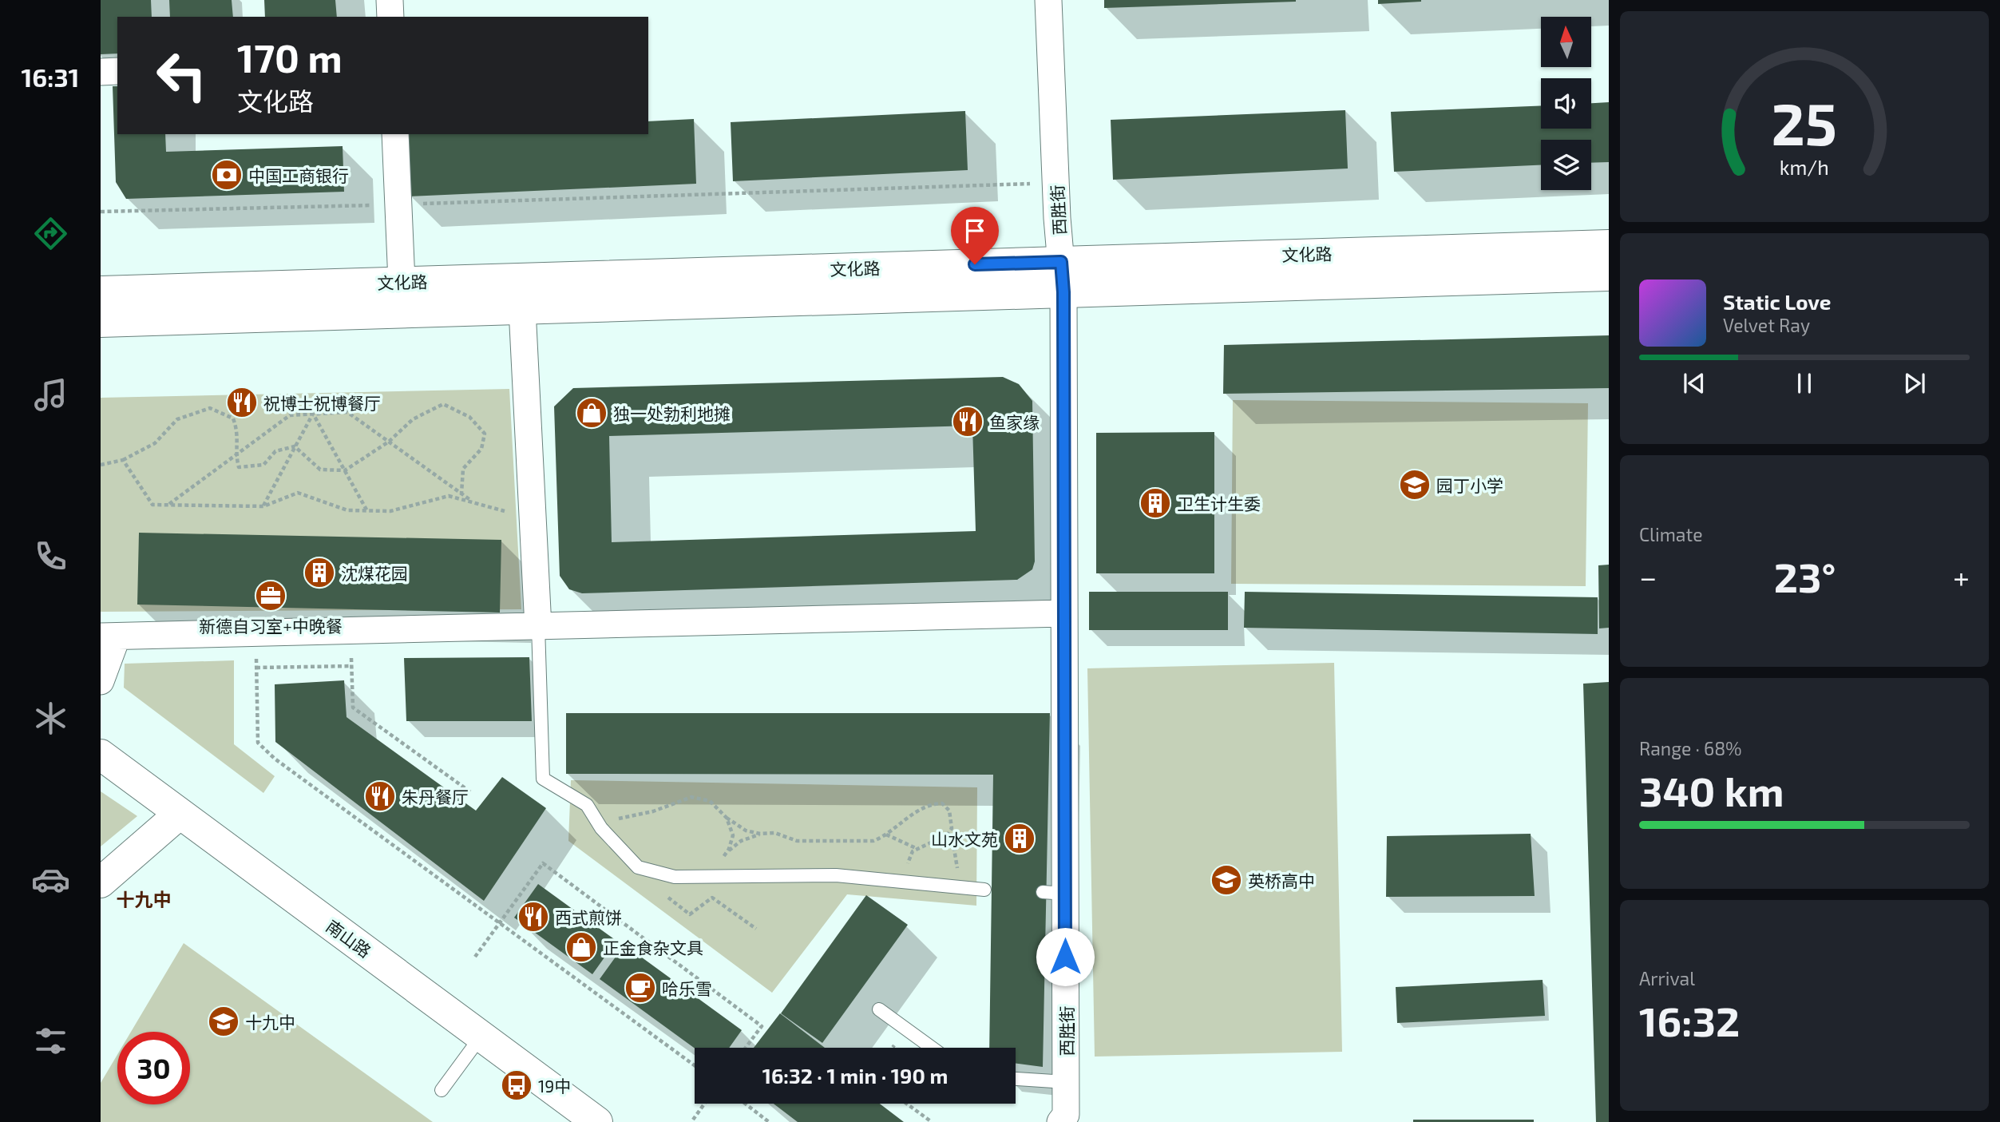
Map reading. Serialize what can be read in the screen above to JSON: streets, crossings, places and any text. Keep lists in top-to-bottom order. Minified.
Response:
{"streets":{"main road":["文化路","南山路"],"street":["西胜街"]},"crossings":[["西胜街","文化路"]],"districts":["十九中"],"places":{"bank":["中国工商银行"],"restaurant":["祝博士祝博餐厅","鱼家缘","朱丹餐厅","西式煎饼"],"shop":["独一处勃利地摊","正金食杂文具"],"school or university":["园丁小学","英桥高中","十九中"],"building":["卫生计生委","沈煤花园","山水文苑"],"office":["新德自习室+中晚餐"],"cafe":["哈乐雪"],"bus stop":["19中"]},"north":"top","page":{"tabs":"16:31","turn":["170 m","文化路"],"song":["Static Love","Velvet Ray"],"tile":["Climate",["Range · 68%","340 km"],["Arrival","16:32"]],"heat":["−","23°","+"],"limit":"30","trip":"16:32 · 1 min · 190 m","gauge":["25","km/h"]}}
